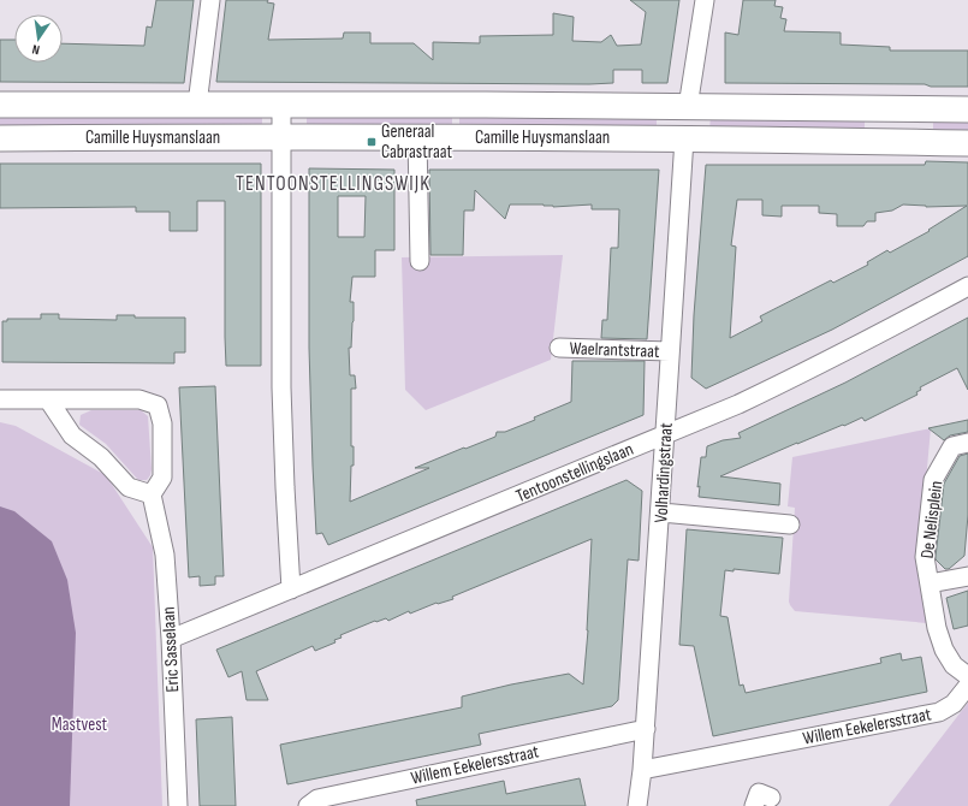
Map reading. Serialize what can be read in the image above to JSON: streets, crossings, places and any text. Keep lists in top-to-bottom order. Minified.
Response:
{"streets":{"street":["Camille Huysmanslaan","Waelrantstraat","Tentoonstellingslaan","Volhardingstraat","De Nelisplein","Eric Sasselaan","Willem Eekelersstraat"]},"crossings":[["Camille Huysmanslaan","Volhardingstraat"],["Waelrantstraat","Volhardingstraat"],["Tentoonstellingslaan","Volhardingstraat"],["Tentoonstellingslaan","Eric Sasselaan"],["Volhardingstraat","Willem Eekelersstraat"]],"districts":["TENTOONSTELLINGSWIJK"],"parks":["Mastvest"],"places":{"transit":["Generaal Cabrastraat"]},"north":"bottom"}
